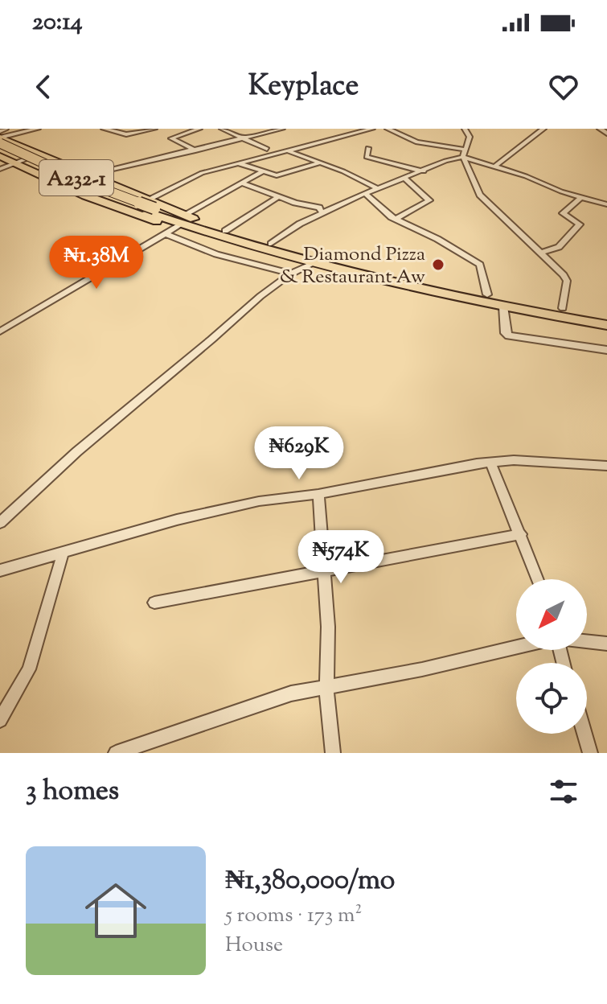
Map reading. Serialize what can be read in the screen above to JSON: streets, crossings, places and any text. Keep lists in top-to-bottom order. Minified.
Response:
{"streets":{"highway":["A232-1"]},"places":["Diamond Pizza & Restaurant Aw"],"north":"bottom left","page":{"status":"20:14","header":"Keyplace","price":["₦1.38M","₦629K","₦574K"],"heading":"3 homes","list":[{"name":"₦1,380,000/mo","note":"5 rooms · 173 m² · House"}]}}
